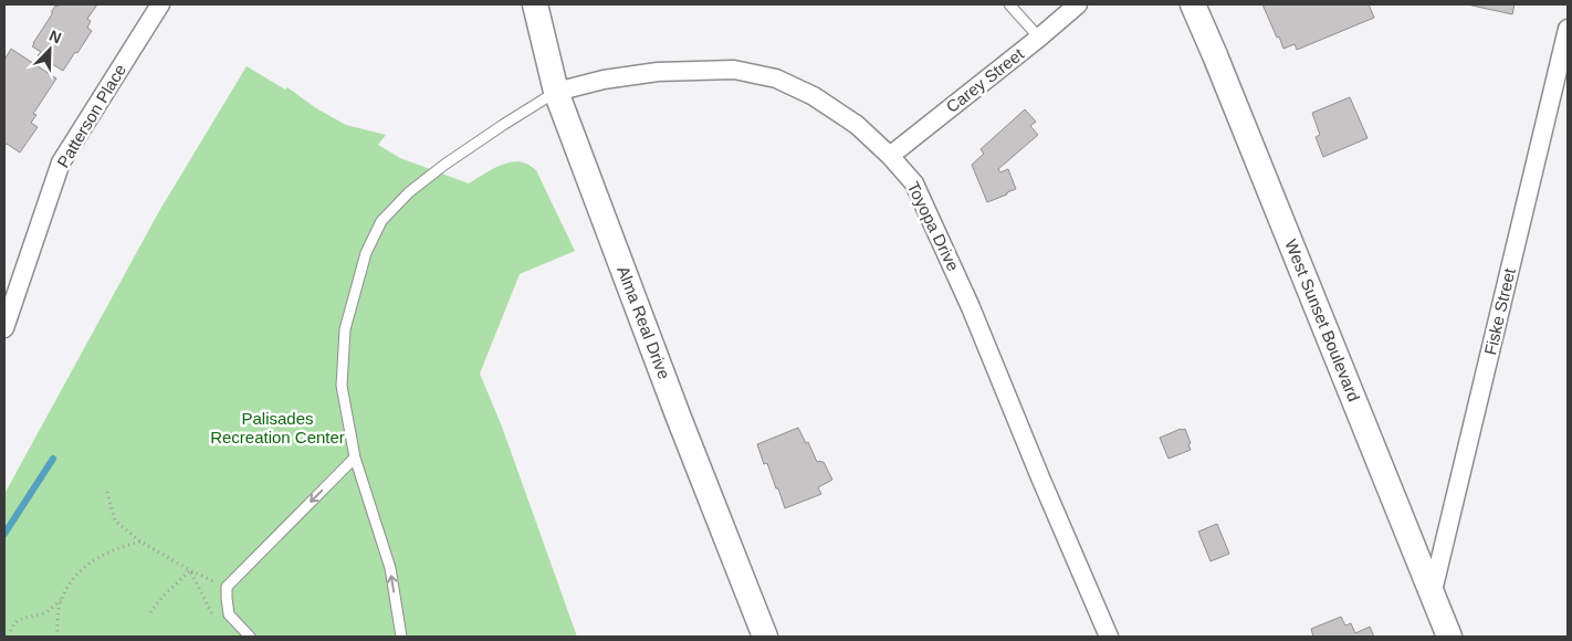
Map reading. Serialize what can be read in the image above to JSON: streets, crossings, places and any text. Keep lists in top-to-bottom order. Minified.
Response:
{"streets":{"street":["Carey Street","Patterson Place","Toyopa Drive","Fiske Street","West Sunset Boulevard","Alma Real Drive"]},"crossings":[["Carey Street","Toyopa Drive"],["Toyopa Drive","Alma Real Drive"],["Fiske Street","West Sunset Boulevard"]],"parks":["Palisades Recreation Center"],"north":"top right"}
